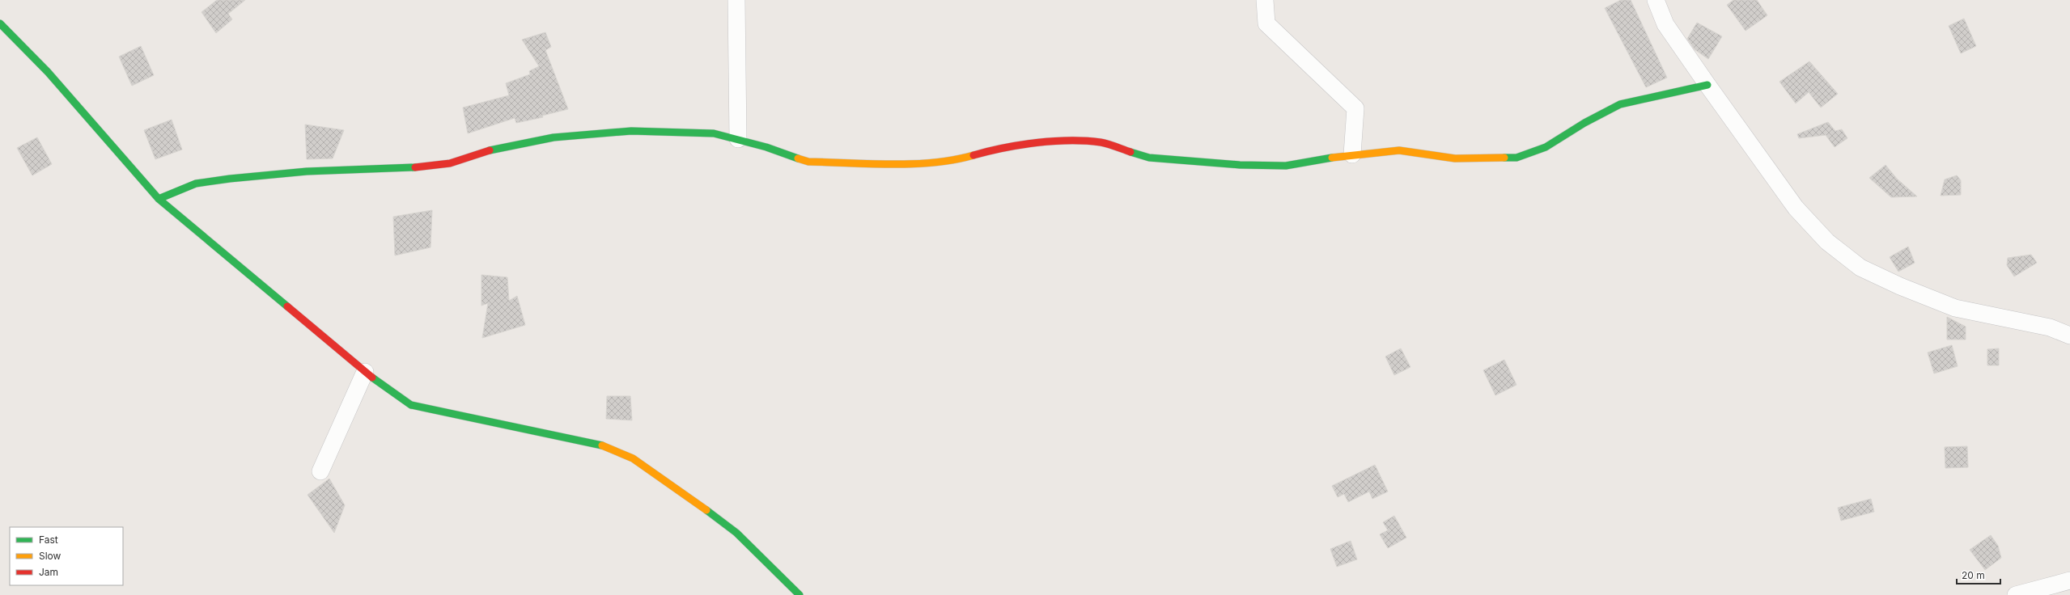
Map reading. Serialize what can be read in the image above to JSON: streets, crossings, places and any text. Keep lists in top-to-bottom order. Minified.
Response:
{"legend":["Fast","Slow","Jam"],"scale_bar":"20 m"}
